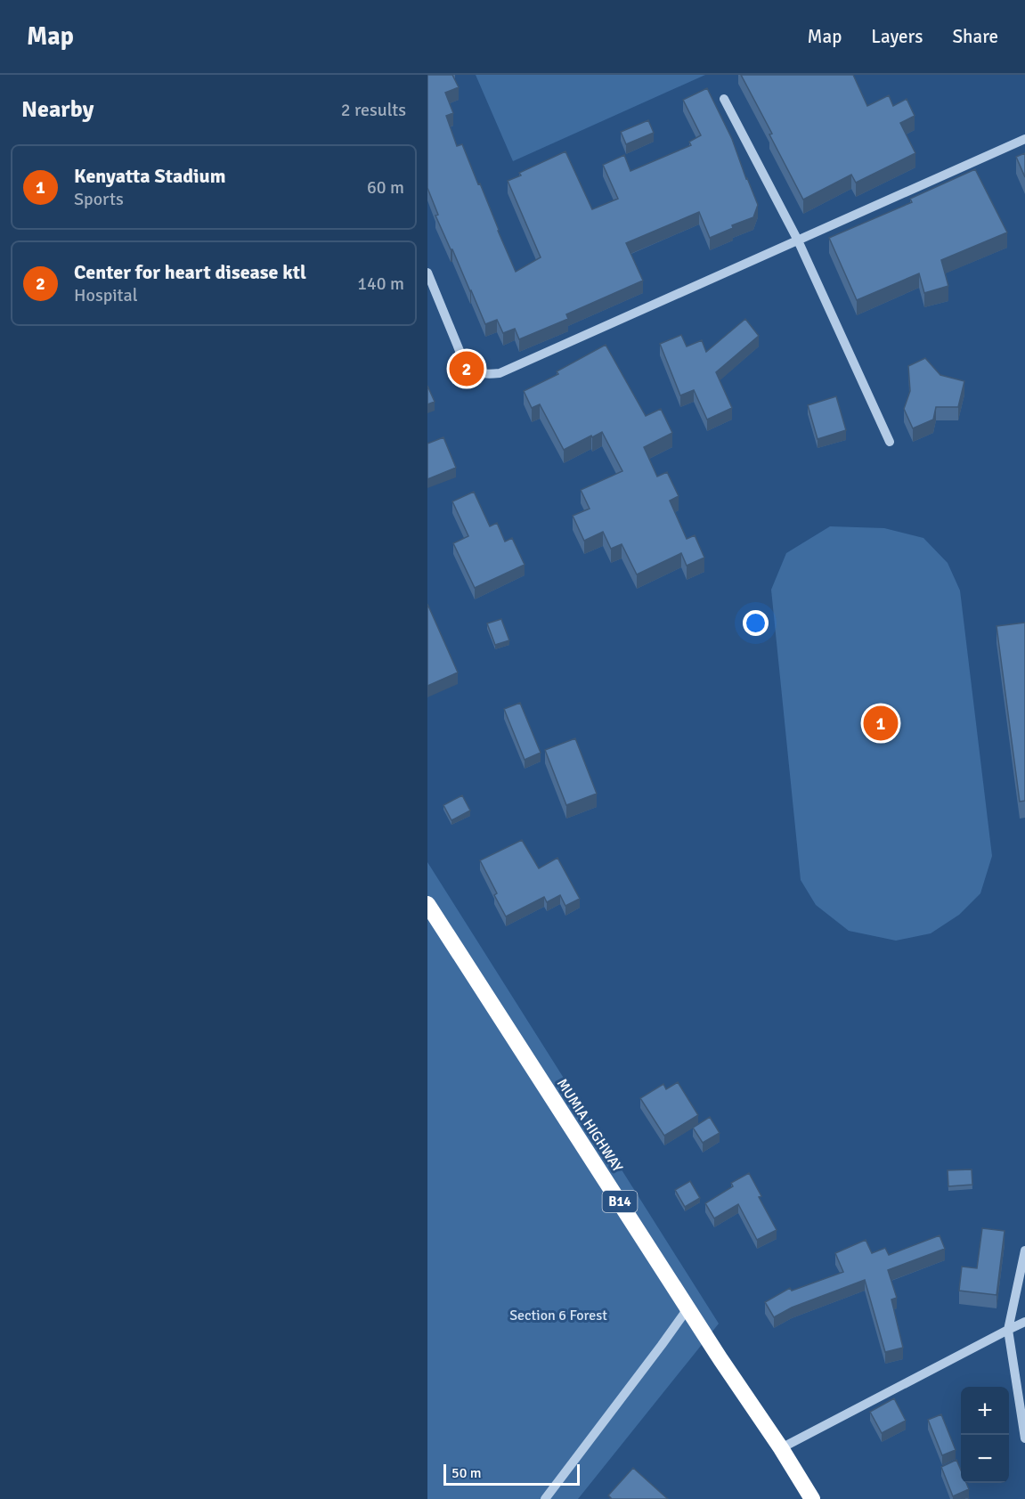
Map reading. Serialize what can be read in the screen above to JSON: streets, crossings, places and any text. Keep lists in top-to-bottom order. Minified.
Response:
{"streets":{"highway":["MUMIA HIGHWAY","B14"]},"parks":["Section 6 Forest"],"scale_bar":"50 m","page":{"header":"Map","nav":["Map","Layers","Share"],"heading":["Nearby","2 results"],"list":[{"mark":"1","name":"Kenyatta Stadium","note":"Sports","value":"60 m"},{"mark":"2","name":"Center for heart disease ktl","note":"Hospital","value":"140 m"}],"pins":["2","1"],"map_buttons":["+","−"],"scale":"50 m"}}
